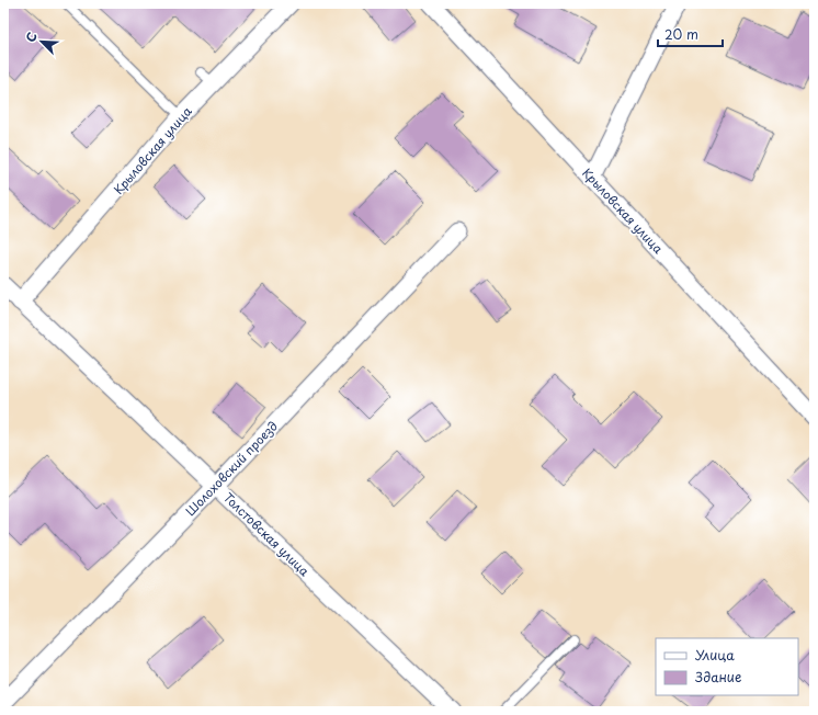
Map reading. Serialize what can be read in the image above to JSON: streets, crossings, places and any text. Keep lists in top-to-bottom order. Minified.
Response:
{"streets":{"street":["Крыловская улица","Шолоховский проезд","Толстовская улица"]},"crossings":[["Крыловская улица","Толстовская улица"],["Шолоховский проезд","Толстовская улица"]],"legend":["Улица","Здание"],"scale_bar":"20 m","north":"top left"}
